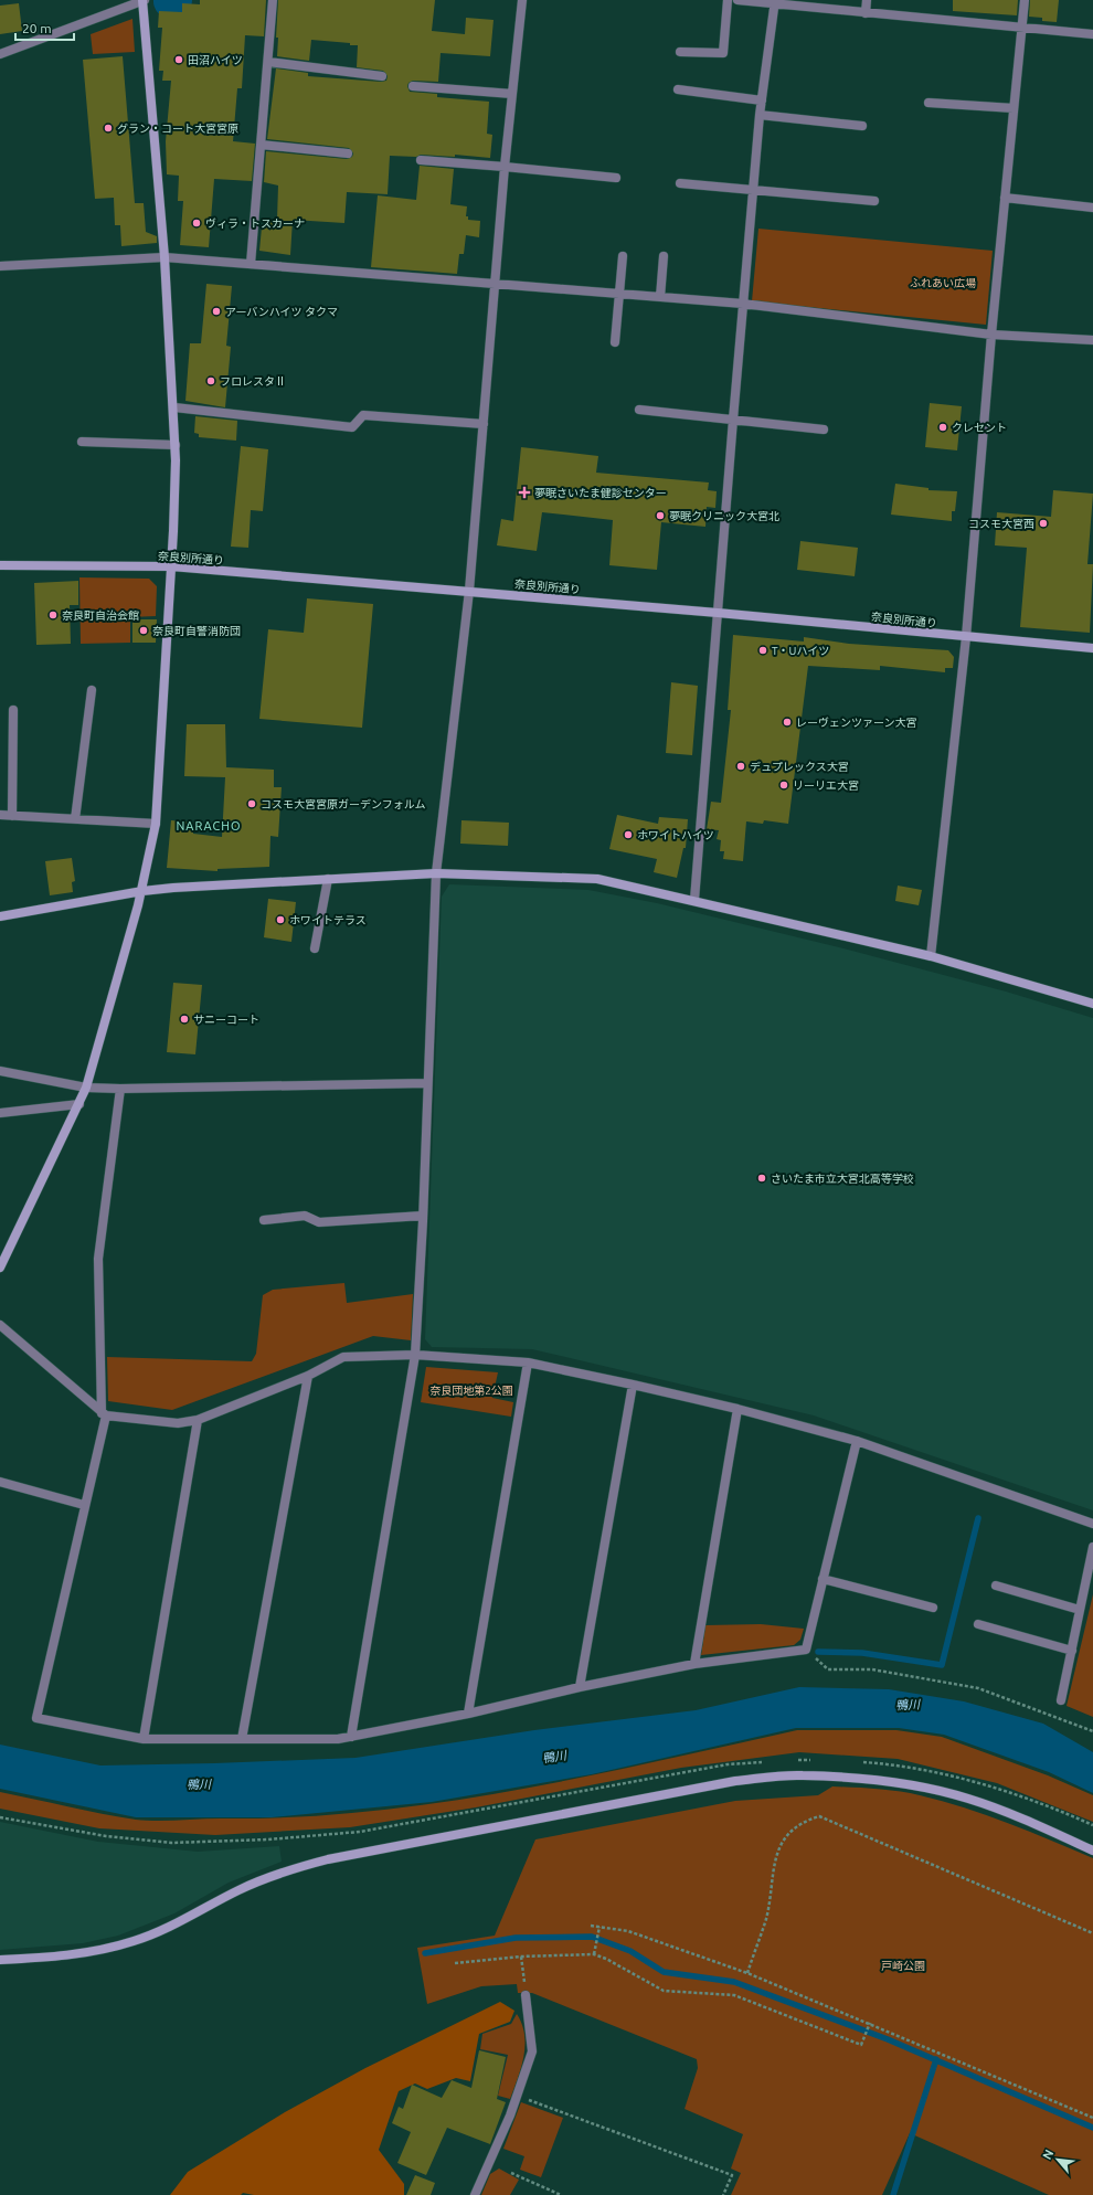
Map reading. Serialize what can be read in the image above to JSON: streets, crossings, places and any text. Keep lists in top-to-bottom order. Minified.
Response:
{"streets":{"street":["奈良別所通り"]},"districts":["NARACHO"],"water":["鴨川"],"parks":["ふれあい広場","奈良団地第2公園","戸崎公園"],"places":{"other":["田沼ハイツ","グラン・コート大宮宮原","ヴィラ・トスカーナ","アーバンハイツ タクマ","フロレスタⅡ","クレセント","夢眠クリニック大宮北","コスモ大宮西","奈良町自治会館","奈良町自警消防団","T・Uハイツ","レーヴェンツァーン大宮","デュプレックス大宮","リーリエ大宮","コスモ大宮宮原ガーデンフォルム","ホワイトハイツ","ホワイトテラス","サニーコート","さいたま市立大宮北高等学校"],"health":["夢眠さいたま健診センター"]},"scale_bar":"20 m","north":"top left"}
